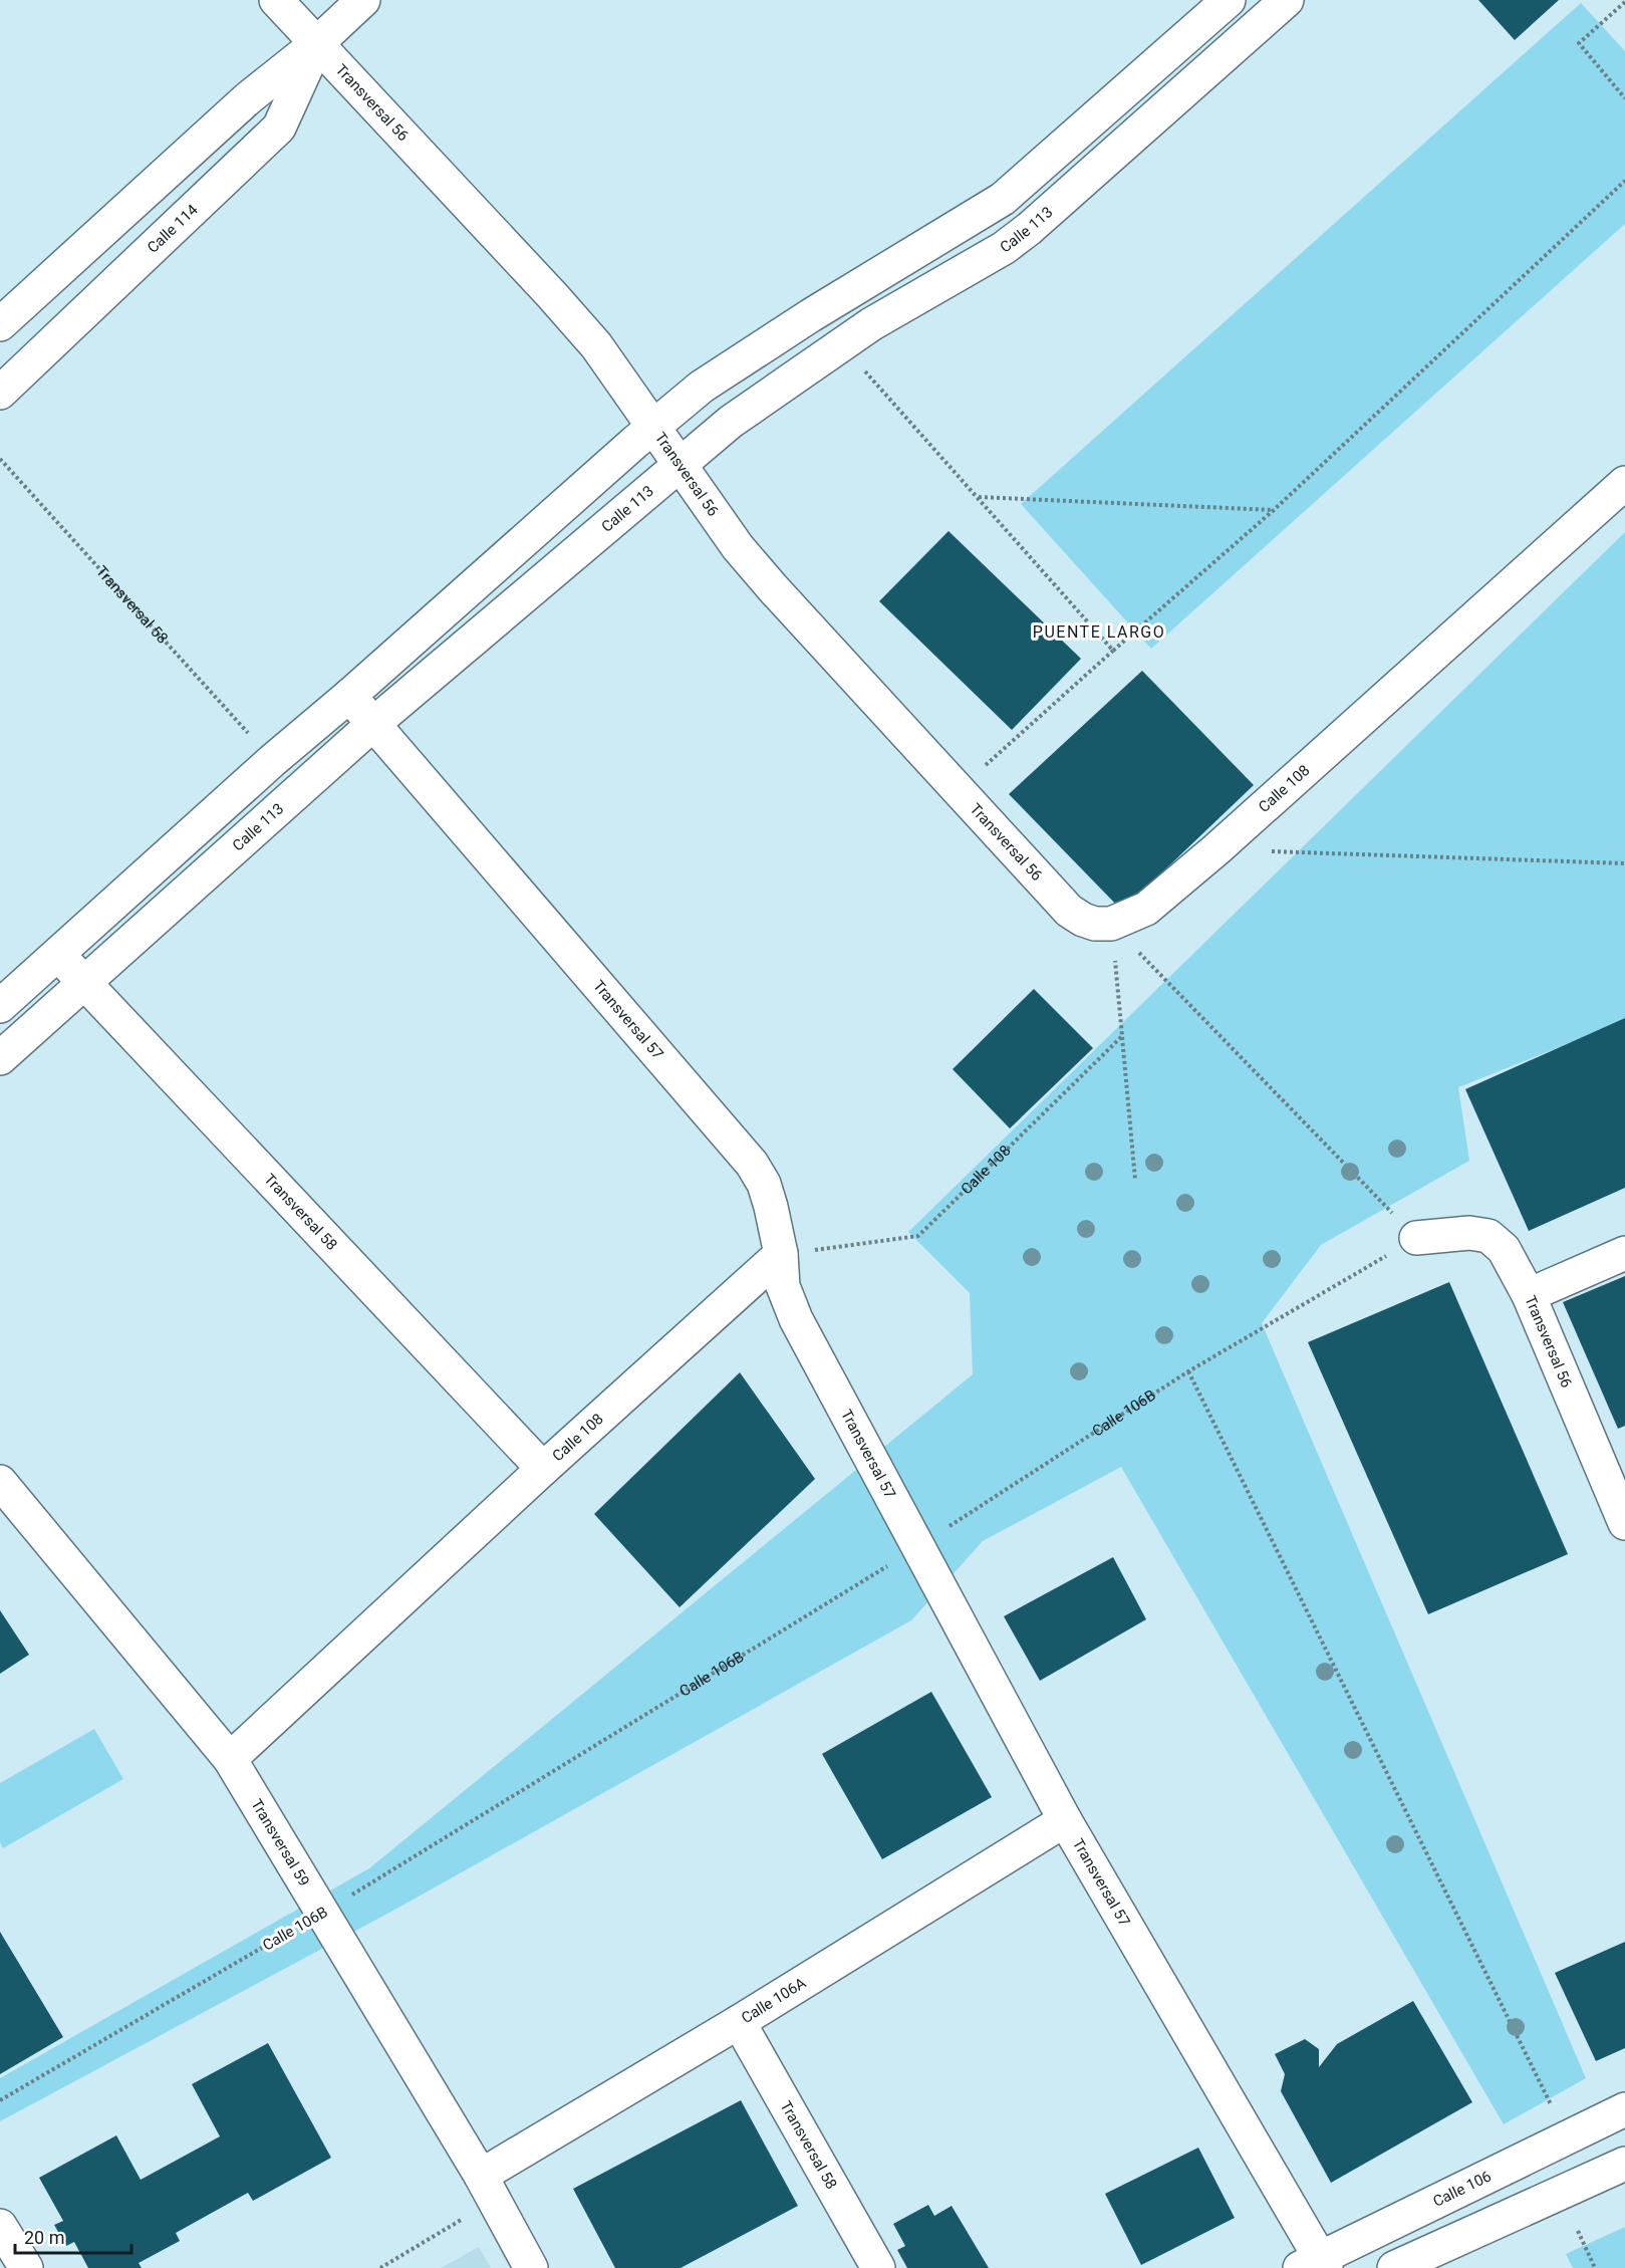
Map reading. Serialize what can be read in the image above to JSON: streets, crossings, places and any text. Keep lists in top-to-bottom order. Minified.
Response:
{"streets":{"street":["Transversal 56","Calle 114","Calle 113","Transversal 58","Calle 108","Transversal 57","Transversal 59","Calle 106A","Calle 106"],"path":["Calle 106B"]},"crossings":[["Transversal 56","Calle 114"],["Transversal 56","Calle 113"],["Transversal 56","Calle 108"],["Transversal 56","Calle 106B"],["Calle 113","Transversal 58"],["Calle 113","Transversal 57"],["Transversal 58","Calle 108"],["Transversal 58","Calle 106A"],["Calle 108","Transversal 57"],["Calle 108","Transversal 59"],["Transversal 57","Calle 106B"],["Transversal 57","Calle 106A"],["Transversal 57","Calle 106"],["Calle 106B","Transversal 59"],["Transversal 59","Calle 106A"]],"districts":["PUENTE LARGO"],"scale_bar":"20 m"}
